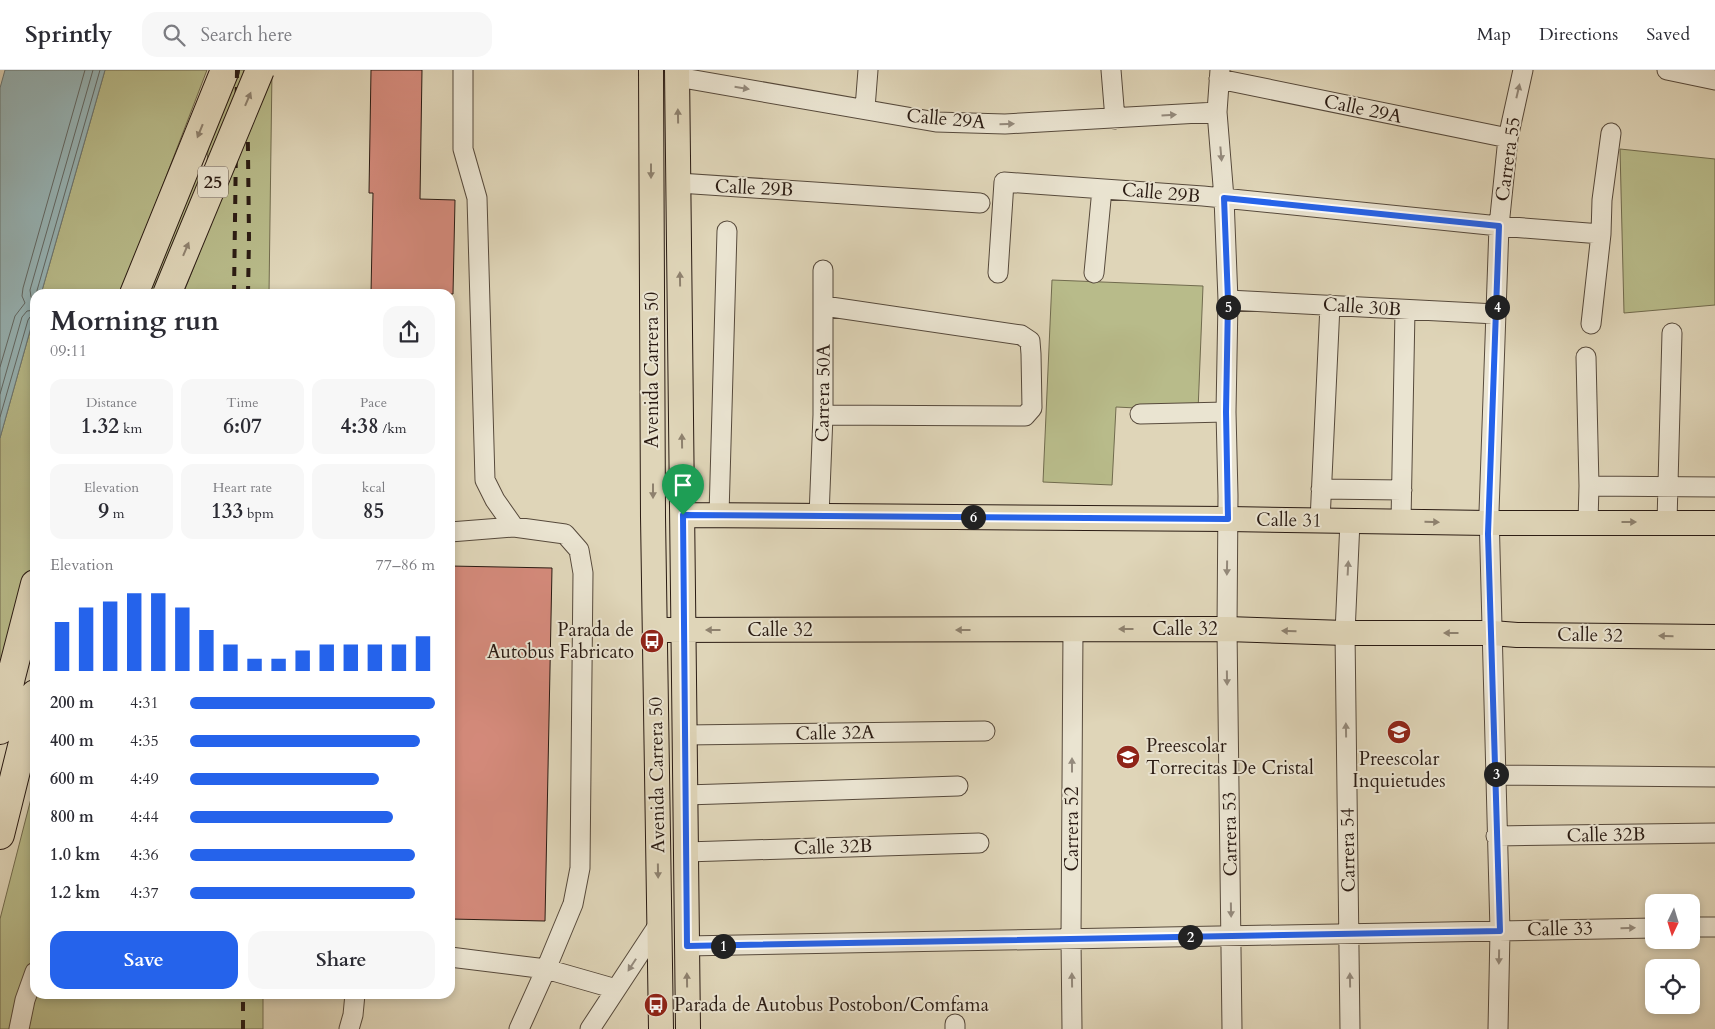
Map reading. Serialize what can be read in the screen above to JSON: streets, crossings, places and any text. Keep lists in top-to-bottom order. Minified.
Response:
{"streets":{"highway":["25"],"main road":["Avenida Carrera 50","Calle 31","Calle 32"],"street":["Calle 29A","Carrera 55","Calle 29B","Calle 30B","Carrera 50A","Calle 32A","Carrera 52","Carrera 53","Calle 32B","Carrera 54","Calle 33"]},"crossings":[["Calle 29A","Carrera 55"],["Calle 29A","Avenida Carrera 50"],["Calle 29A","Carrera 53"],["Carrera 55","Calle 29B"],["Carrera 55","Calle 30B"],["Carrera 55","Calle 31"],["Carrera 55","Calle 32"],["Carrera 55","Calle 32B"],["Carrera 55","Calle 33"],["Calle 29B","Avenida Carrera 50"],["Calle 29B","Carrera 53"],["Calle 30B","Carrera 53"],["Avenida Carrera 50","Calle 31"],["Avenida Carrera 50","Calle 32"],["Avenida Carrera 50","Calle 32A"],["Avenida Carrera 50","Calle 32B"],["Avenida Carrera 50","Calle 33"],["Carrera 50A","Calle 31"],["Calle 31","Carrera 53"],["Calle 31","Carrera 54"],["Calle 32","Carrera 52"],["Calle 32","Carrera 53"],["Calle 32","Carrera 54"],["Carrera 52","Calle 33"],["Carrera 53","Calle 33"],["Carrera 54","Calle 33"]],"one_way":["Calle 29A","Calle 32","Carrera 52","Carrera 53","Carrera 54"],"places":{"bus stop":["Parada de Autobus Fabricato","Parada de Autobus Postobon/Comfama"],"school or university":["Preescolar Inquietudes","Preescolar Torrecitas De Cristal"]},"north":"bottom","page":{"header":"Sprintly","search":"Search here","nav":["Map","Directions","Saved"],"heading":["Morning run","09:11"],"pins":["4","5","6","3","2","1"],"stats":[["Distance","1.32 km"],["Time","6:07"],["Pace","4:38 /km"],["Elevation","9 m"],["Heart rate","133 bpm"],["kcal","85"]],"chart":["Elevation","77–86 m"],"list":[{"name":"200 m","note":"4:31"},{"name":"400 m","note":"4:35"},{"name":"600 m","note":"4:49"},{"name":"800 m","note":"4:44"},{"name":"1.0 km","note":"4:36"},{"name":"1.2 km","note":"4:37"}],"buttons":["Save","Share"]}}
